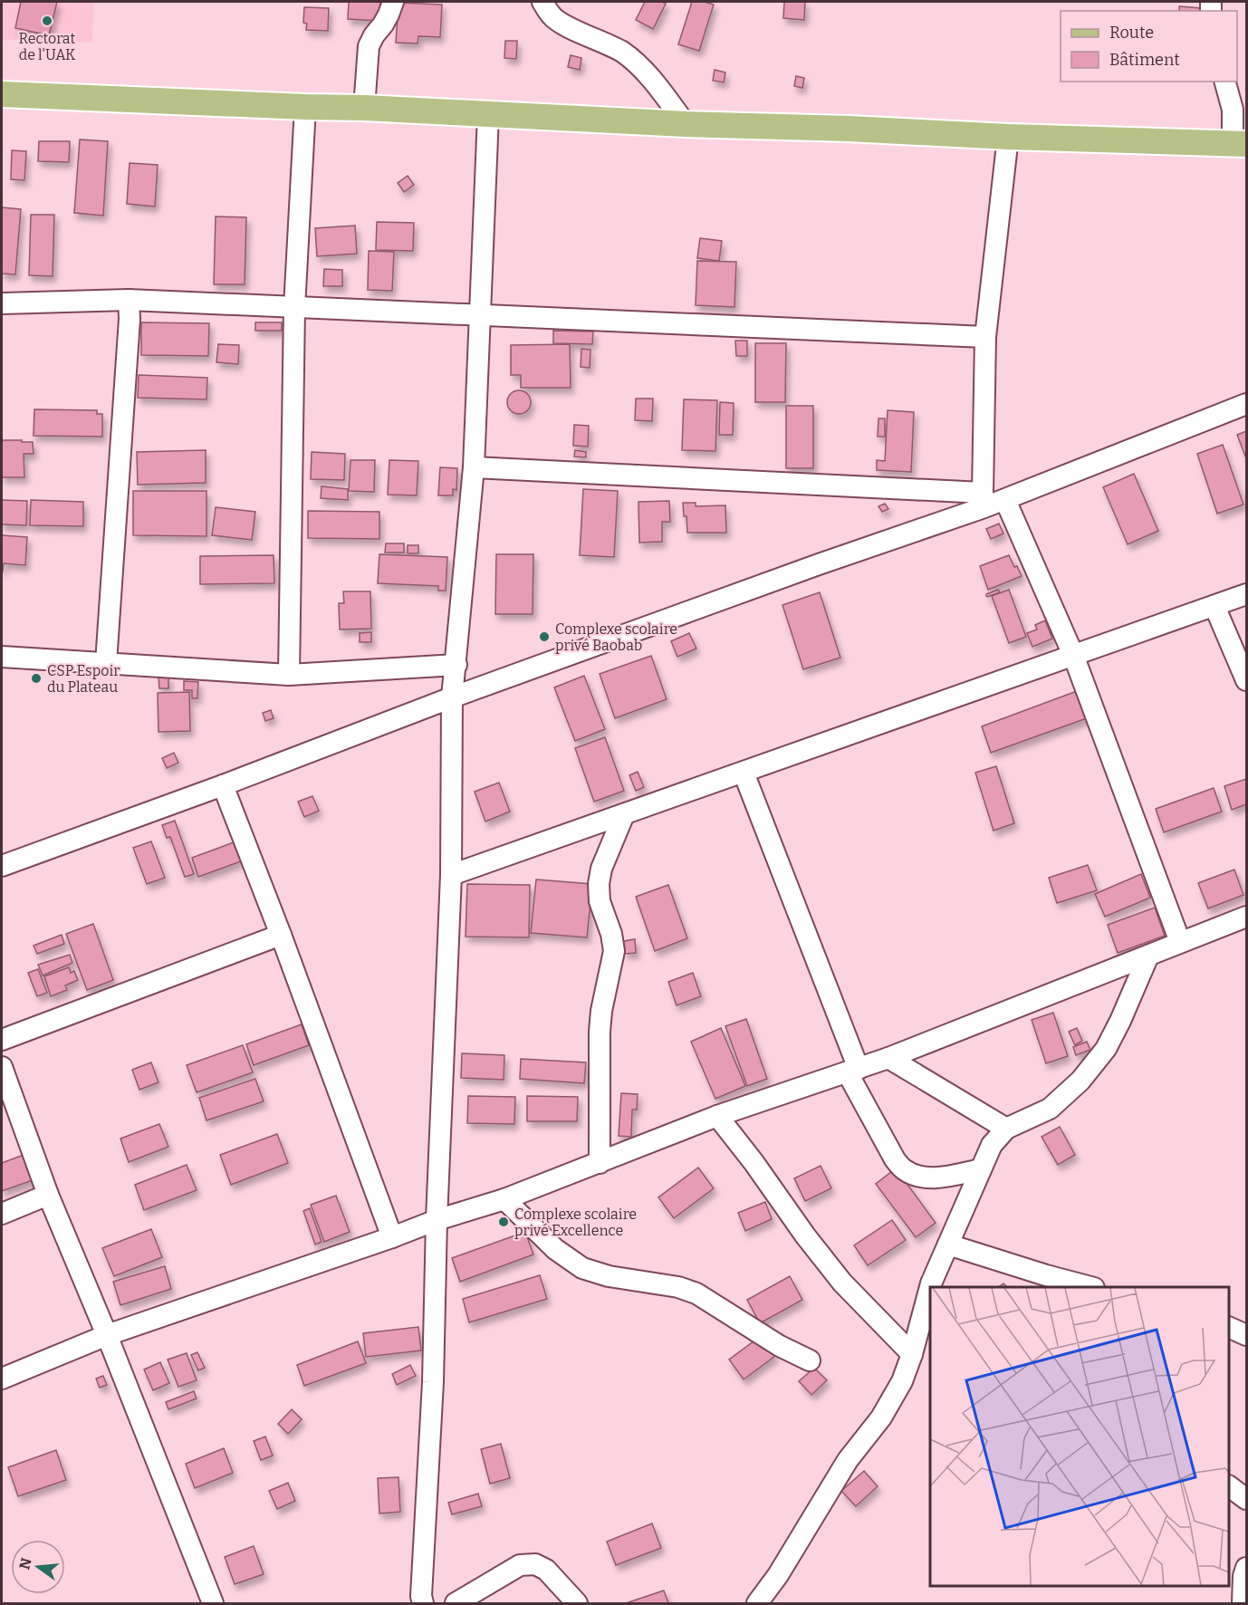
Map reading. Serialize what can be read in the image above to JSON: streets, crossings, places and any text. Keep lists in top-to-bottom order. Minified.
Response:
{"places":["Rectorat de l'UAK","Complexe scolaire privé Baobab","CSP Espoir du Plateau","Complexe scolaire privé Excellence"],"legend":["Route","Bâtiment"],"north":"left"}
